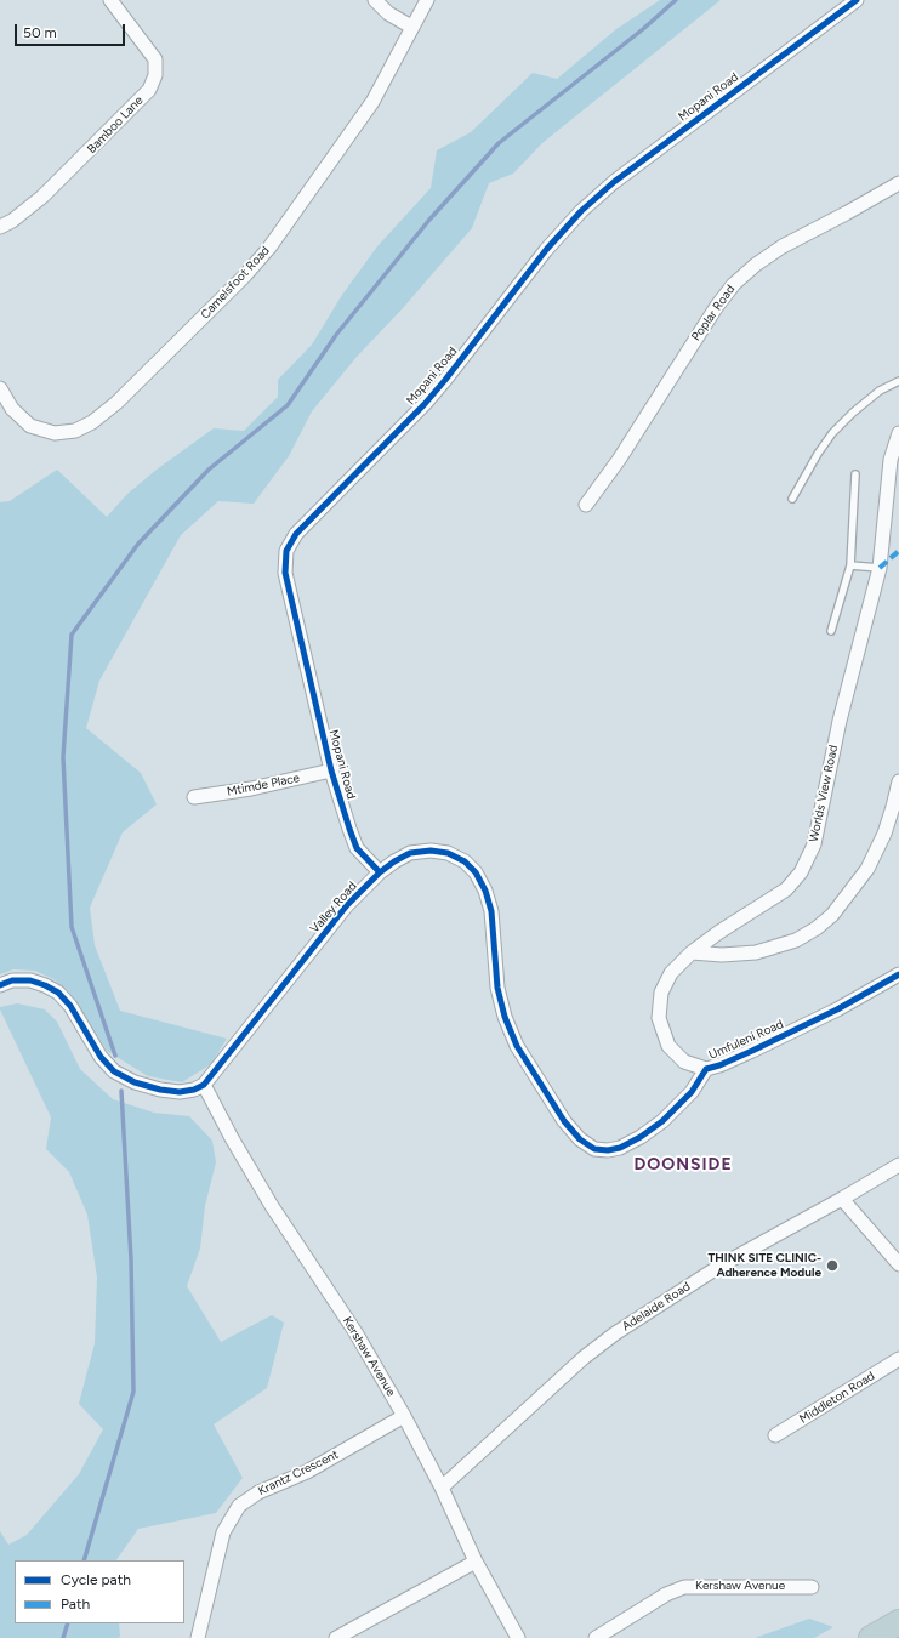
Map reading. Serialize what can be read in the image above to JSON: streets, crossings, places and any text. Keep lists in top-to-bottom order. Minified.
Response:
{"streets":{"street":["Mopani Road","Bamboo Lane","Camelsfoot Road","Poplar Road","Mtimde Place","Worlds View Road","Valley Road","Umfuleni Road","Adelaide Road","Kershaw Avenue","Middleton Road","Krantz Crescent"]},"crossings":[["Mopani Road","Mtimde Place"],["Mopani Road","Valley Road"],["Worlds View Road","Umfuleni Road"],["Valley Road","Umfuleni Road"],["Valley Road","Kershaw Avenue"],["Adelaide Road","Kershaw Avenue"],["Kershaw Avenue","Krantz Crescent"]],"districts":["DOONSIDE"],"places":["THINK SITE CLINIC- Adherence Module"],"legend":["Cycle path","Path"],"scale_bar":"50 m"}
